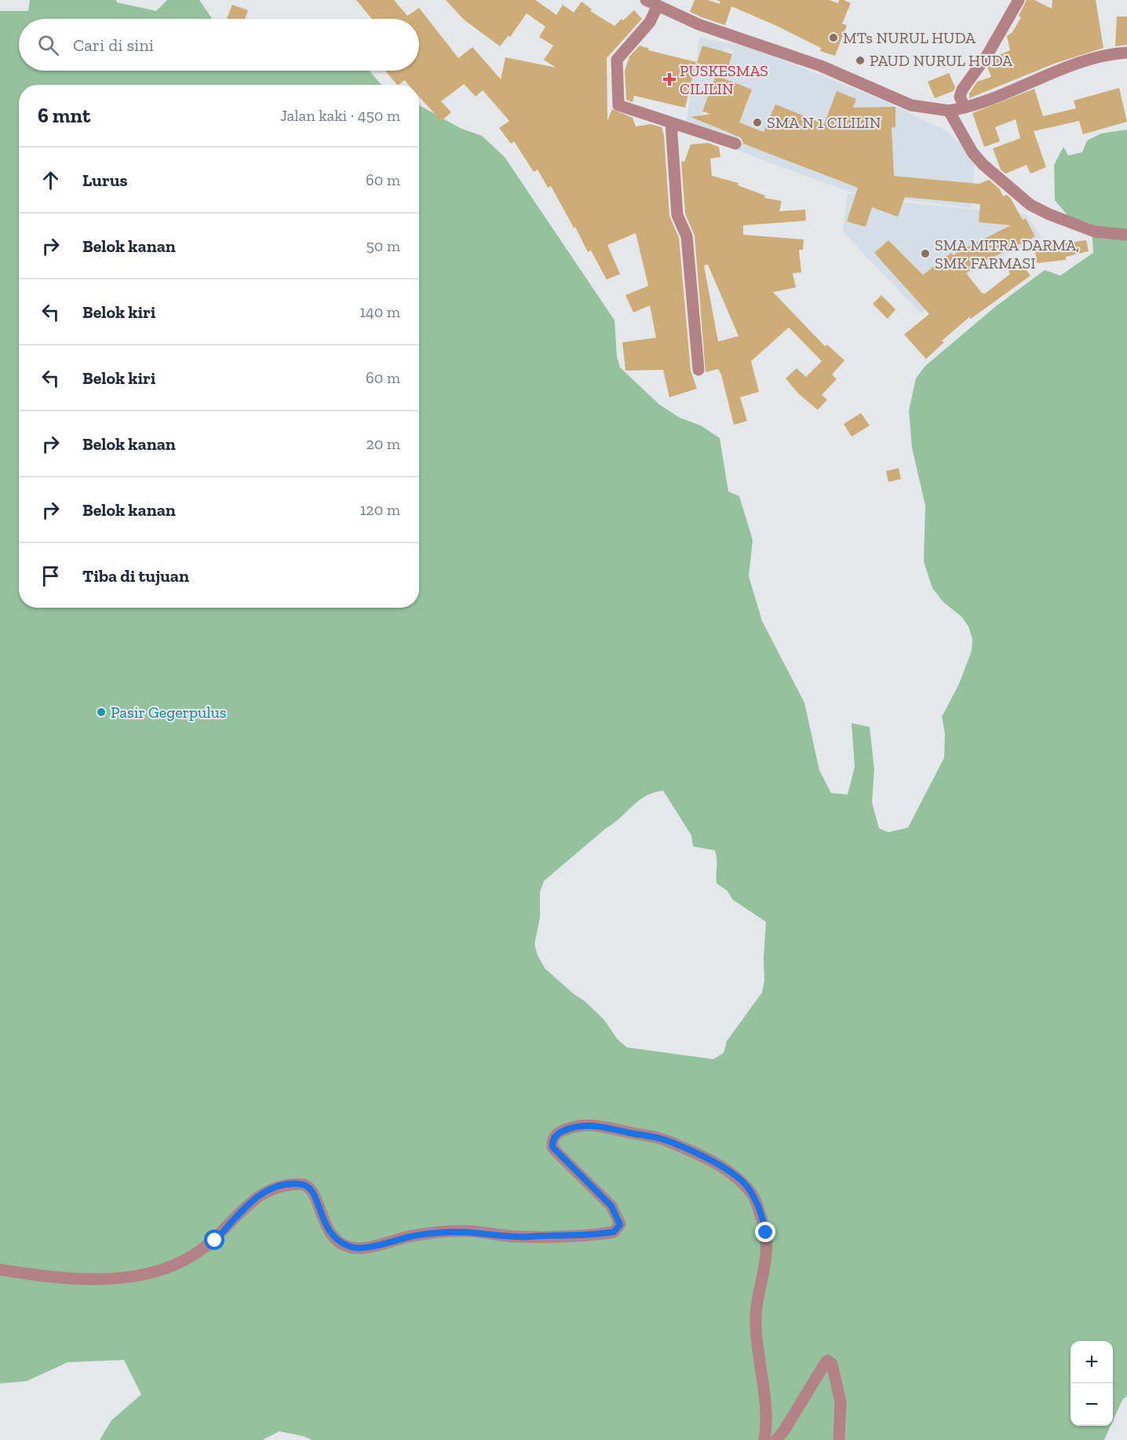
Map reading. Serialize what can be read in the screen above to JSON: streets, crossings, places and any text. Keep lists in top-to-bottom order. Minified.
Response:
{"places":{"other":["MTs NURUL HUDA","PAUD NURUL HUDA","SMA N 1 CILILIN","SMA MITRA DARMA, SMK FARMASI","Pasir Gegerpulus"],"health":["PUSKESMAS CILILIN"]},"page":{"search":"Cari di sini","heading":["6 mnt","Jalan kaki · 450 m"],"list":[["Lurus","60 m"],["Belok kanan","50 m"],["Belok kiri","140 m"],["Belok kiri","60 m"],["Belok kanan","20 m"],["Belok kanan","120 m"],"Tiba di tujuan"],"map_buttons":["+","−"]}}
